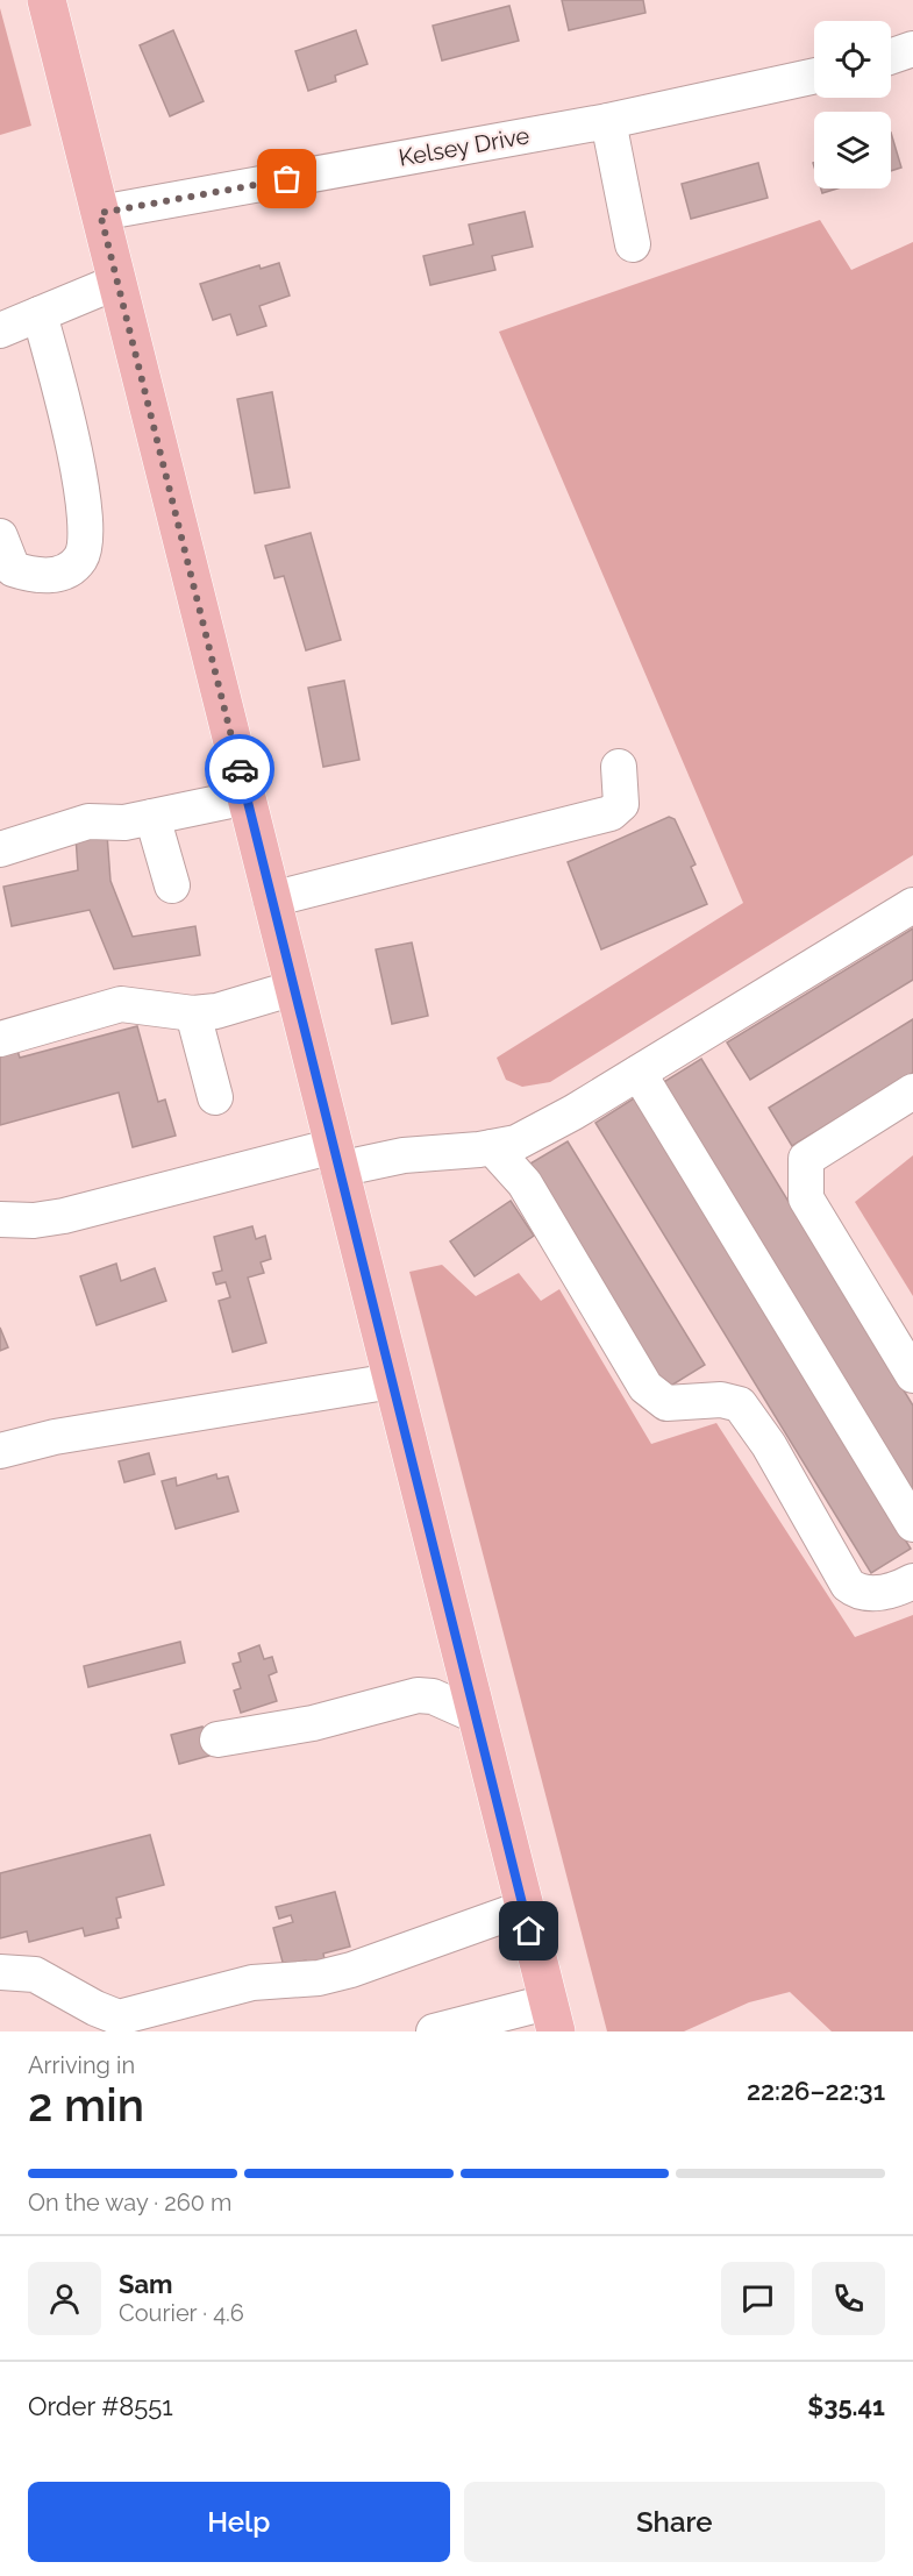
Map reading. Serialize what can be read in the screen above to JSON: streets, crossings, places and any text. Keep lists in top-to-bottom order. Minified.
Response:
{"streets":{"street":["Kelsey Drive"]},"page":{"heading":["2 min","Arriving in","22:26–22:31"],"panel":["Sam","Courier · 4.6","Order #8551","$35.41"],"bar":"On the way · 260 m","buttons":["Help","Share"]}}
